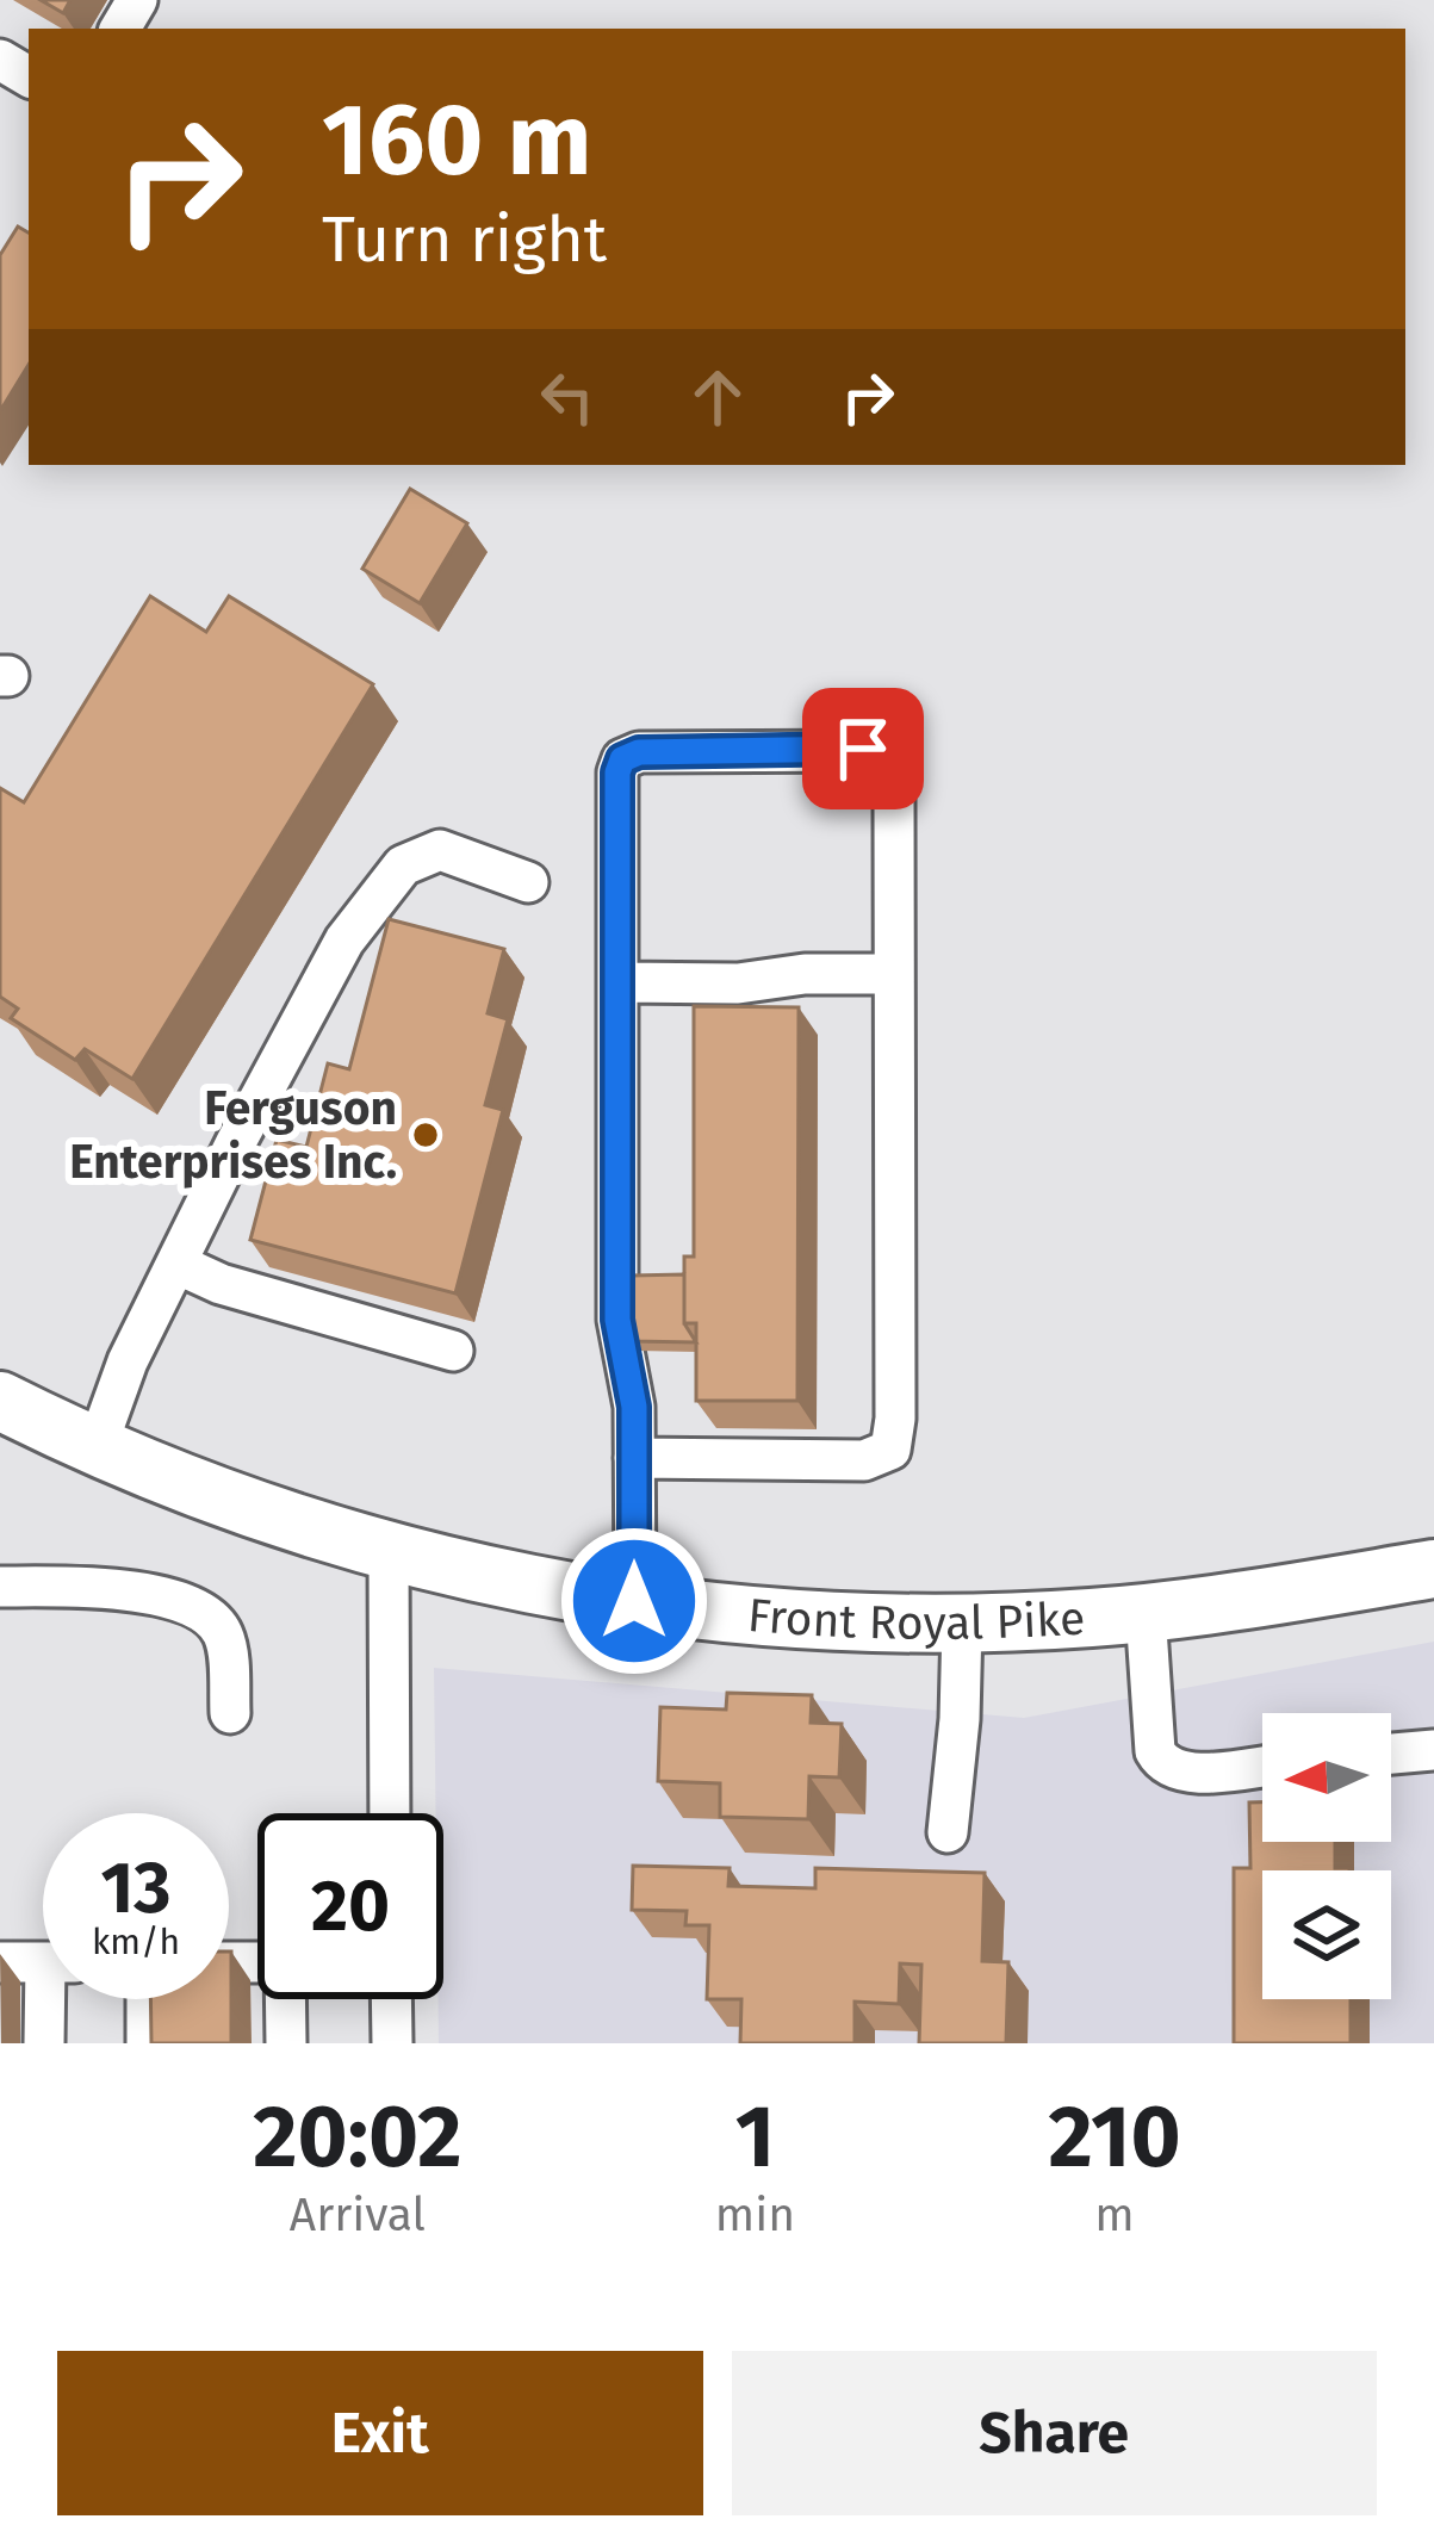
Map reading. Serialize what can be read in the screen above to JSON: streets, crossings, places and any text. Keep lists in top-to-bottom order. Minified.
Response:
{"streets":{"highway":["Front Royal Pike"]},"places":["Ferguson Enterprises Inc."],"north":"left","page":{"turn":["160 m","Turn right"],"speed":"13 km/h","limit":"20","eta":["20:02","Arrival","1","min","210","m"],"buttons":["Exit","Share"]}}
